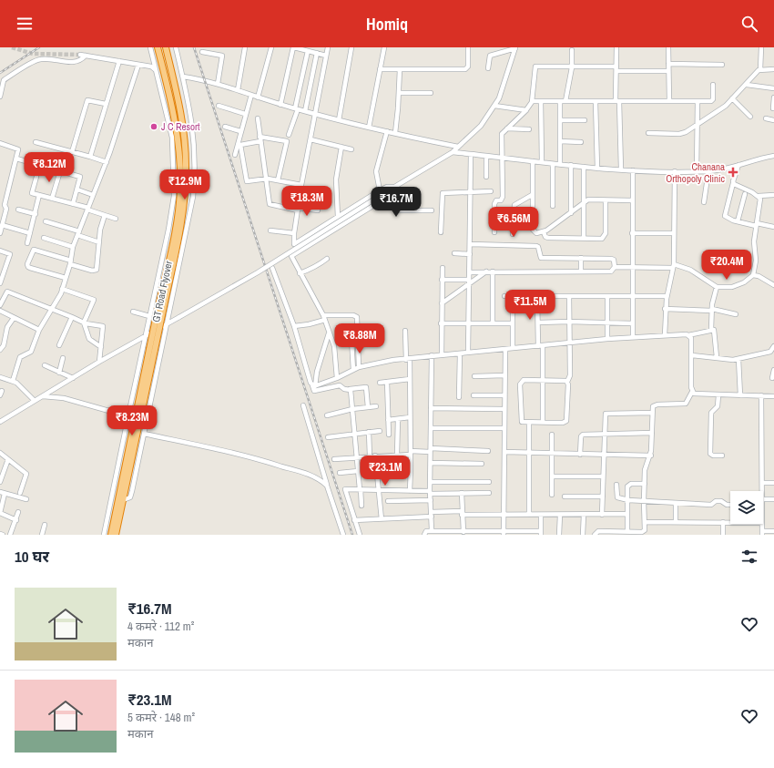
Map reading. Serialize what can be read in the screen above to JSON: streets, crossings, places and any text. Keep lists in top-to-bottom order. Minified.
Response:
{"streets":{"highway":["GT Road Flyover"]},"places":{"other":["J C Resort"],"health":["Chanana Orthopoly Clinic"]},"page":{"header":"Homiq","price":["₹8.12M","₹12.9M","₹18.3M","₹16.7M","₹6.56M","₹20.4M","₹11.5M","₹8.88M","₹8.23M","₹23.1M"],"heading":"10 घर","list":[{"name":"₹16.7M","note":"4 कमरे · 112 m² · मकान"},{"name":"₹23.1M","note":"5 कमरे · 148 m² · मकान"}]}}
